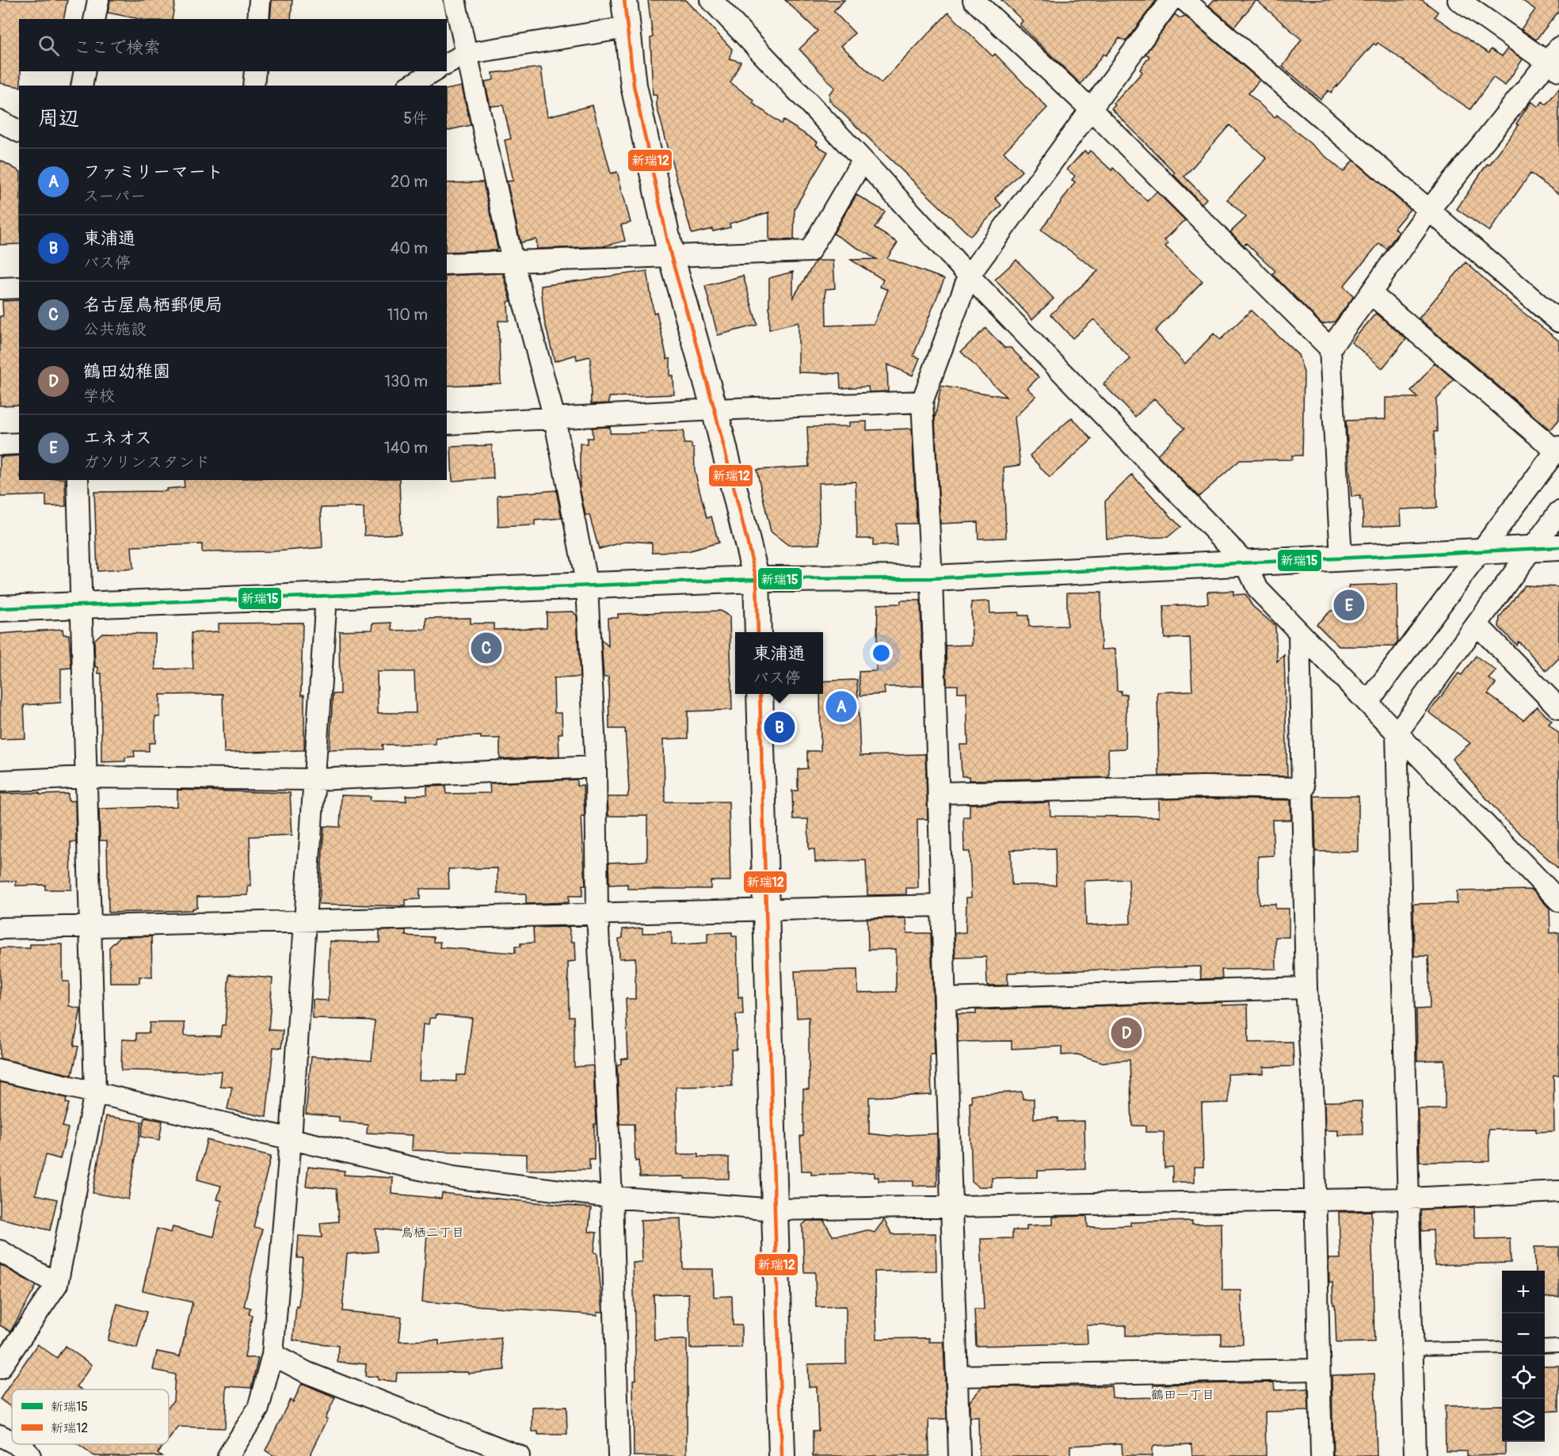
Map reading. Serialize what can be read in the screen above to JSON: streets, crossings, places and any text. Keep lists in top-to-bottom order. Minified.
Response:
{"districts":["鳥栖二丁目","鶴田一丁目"],"lines":["transit line 新瑞12","transit line 新瑞15"],"legend":["新瑞15","新瑞12"],"page":{"search":"ここで検索","heading":["周辺","5件"],"list":[{"mark":"A","name":"ファミリーマート","note":"スーパー","value":"20 m"},{"mark":"B","name":"東浦通","note":"バス停","value":"40 m"},{"mark":"C","name":"名古屋鳥栖郵便局","note":"公共施設","value":"110 m"},{"mark":"D","name":"鶴田幼稚園","note":"学校","value":"130 m"},{"mark":"E","name":"エネオス","note":"ガソリンスタンド","value":"140 m"}],"pins":["E","C","A","B","D"],"popup":["東浦通","バス停"],"map_buttons":["+","−"]}}
